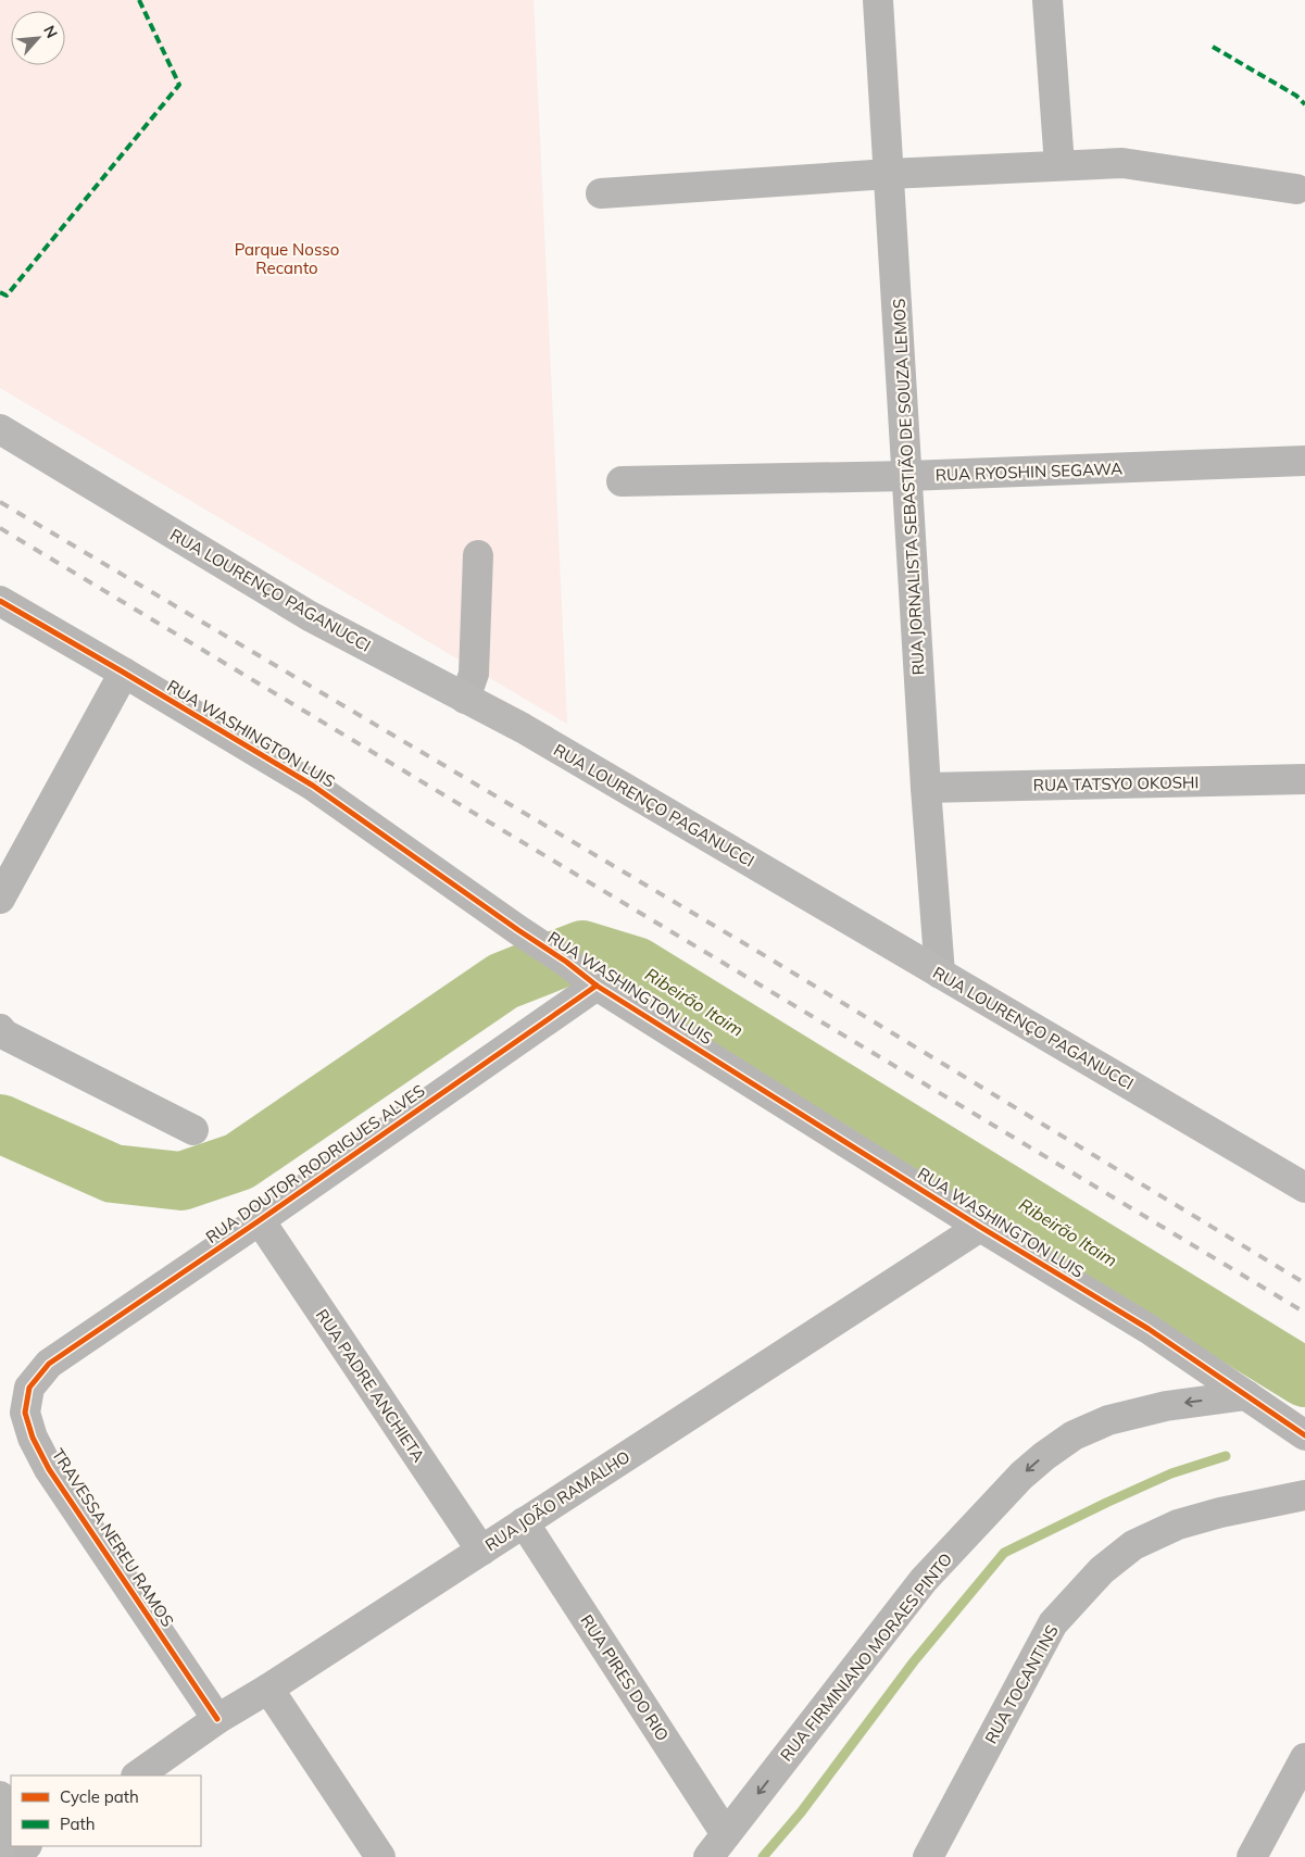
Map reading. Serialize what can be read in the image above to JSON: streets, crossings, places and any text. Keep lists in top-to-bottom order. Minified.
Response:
{"streets":{"main road":["RUA LOURENÇO PAGANUCCI"],"street":["RUA RYOSHIN SEGAWA","RUA JORNALISTA SEBASTIÃO DE SOUZA LEMOS","RUA WASHINGTON LUIS","RUA TATSYO OKOSHI","RUA DOUTOR RODRIGUES ALVES","RUA PADRE ANCHIETA","RUA JOÃO RAMALHO","TRAVESSA NEREU RAMOS","RUA FIRMINIANO MORAES PINTO","RUA PIRES DO RIO","RUA TOCANTINS"]},"crossings":[["RUA RYOSHIN SEGAWA","RUA JORNALISTA SEBASTIÃO DE SOUZA LEMOS"],["RUA JORNALISTA SEBASTIÃO DE SOUZA LEMOS","RUA LOURENÇO PAGANUCCI"],["RUA JORNALISTA SEBASTIÃO DE SOUZA LEMOS","RUA TATSYO OKOSHI"],["RUA WASHINGTON LUIS","RUA DOUTOR RODRIGUES ALVES"],["RUA WASHINGTON LUIS","RUA JOÃO RAMALHO"],["RUA WASHINGTON LUIS","RUA FIRMINIANO MORAES PINTO"],["RUA DOUTOR RODRIGUES ALVES","RUA PADRE ANCHIETA"],["RUA DOUTOR RODRIGUES ALVES","TRAVESSA NEREU RAMOS"],["RUA PADRE ANCHIETA","RUA JOÃO RAMALHO"],["RUA JOÃO RAMALHO","TRAVESSA NEREU RAMOS"],["RUA JOÃO RAMALHO","RUA PIRES DO RIO"],["RUA FIRMINIANO MORAES PINTO","RUA PIRES DO RIO"]],"one_way":["RUA FIRMINIANO MORAES PINTO"],"water":["Ribeirão Itaim"],"parks":["Parque Nosso Recanto"],"legend":["Cycle path","Path"],"north":"top right"}
